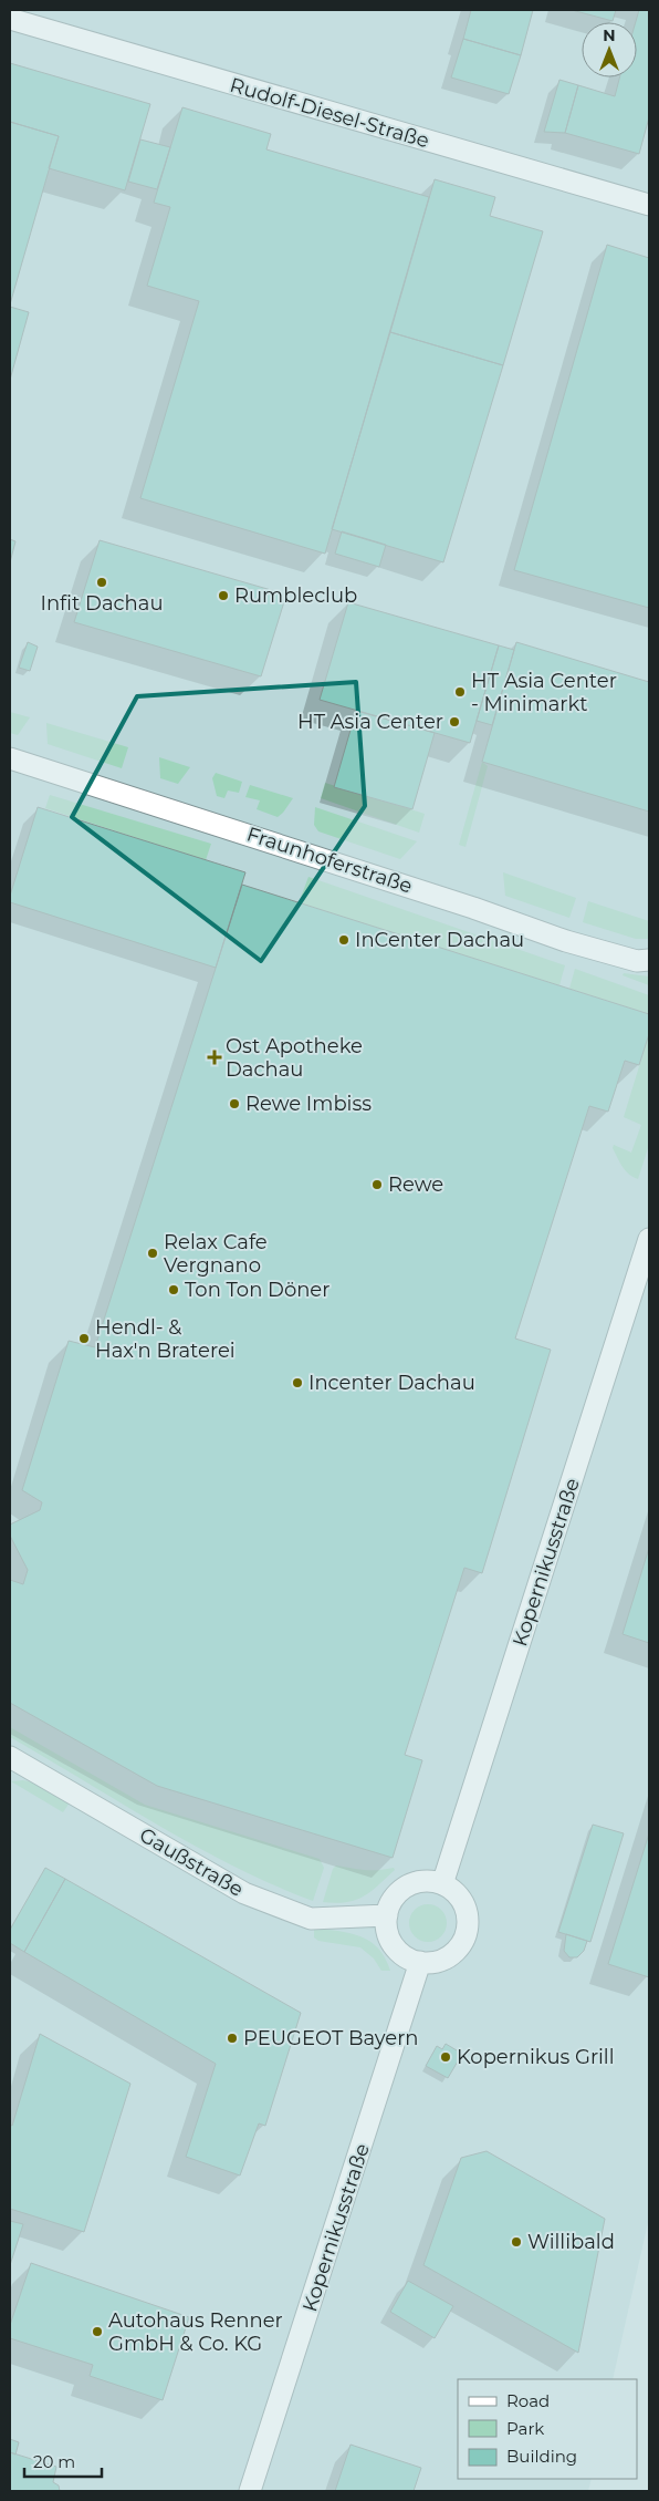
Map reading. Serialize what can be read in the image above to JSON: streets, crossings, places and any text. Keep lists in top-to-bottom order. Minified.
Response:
{"streets":{"street":["Rudolf-Diesel-Straße","Fraunhoferstraße","Kopernikusstraße","Gaußstraße"]},"crossings":[["Kopernikusstraße","Gaußstraße"]],"places":{"other":["Infit Dachau","Rumbleclub","HT Asia Center - Minimarkt","HT Asia Center","InCenter Dachau","Rewe Imbiss","Rewe","Relax Cafe Vergnano","Ton Ton Döner","Hendl- & Hax'n Braterei","Incenter Dachau","PEUGEOT Bayern","Kopernikus Grill","Willibald","Autohaus Renner GmbH & Co. KG"],"health":["Ost Apotheke Dachau"]},"legend":["Road","Park","Building"],"scale_bar":"20 m","north":"top"}
